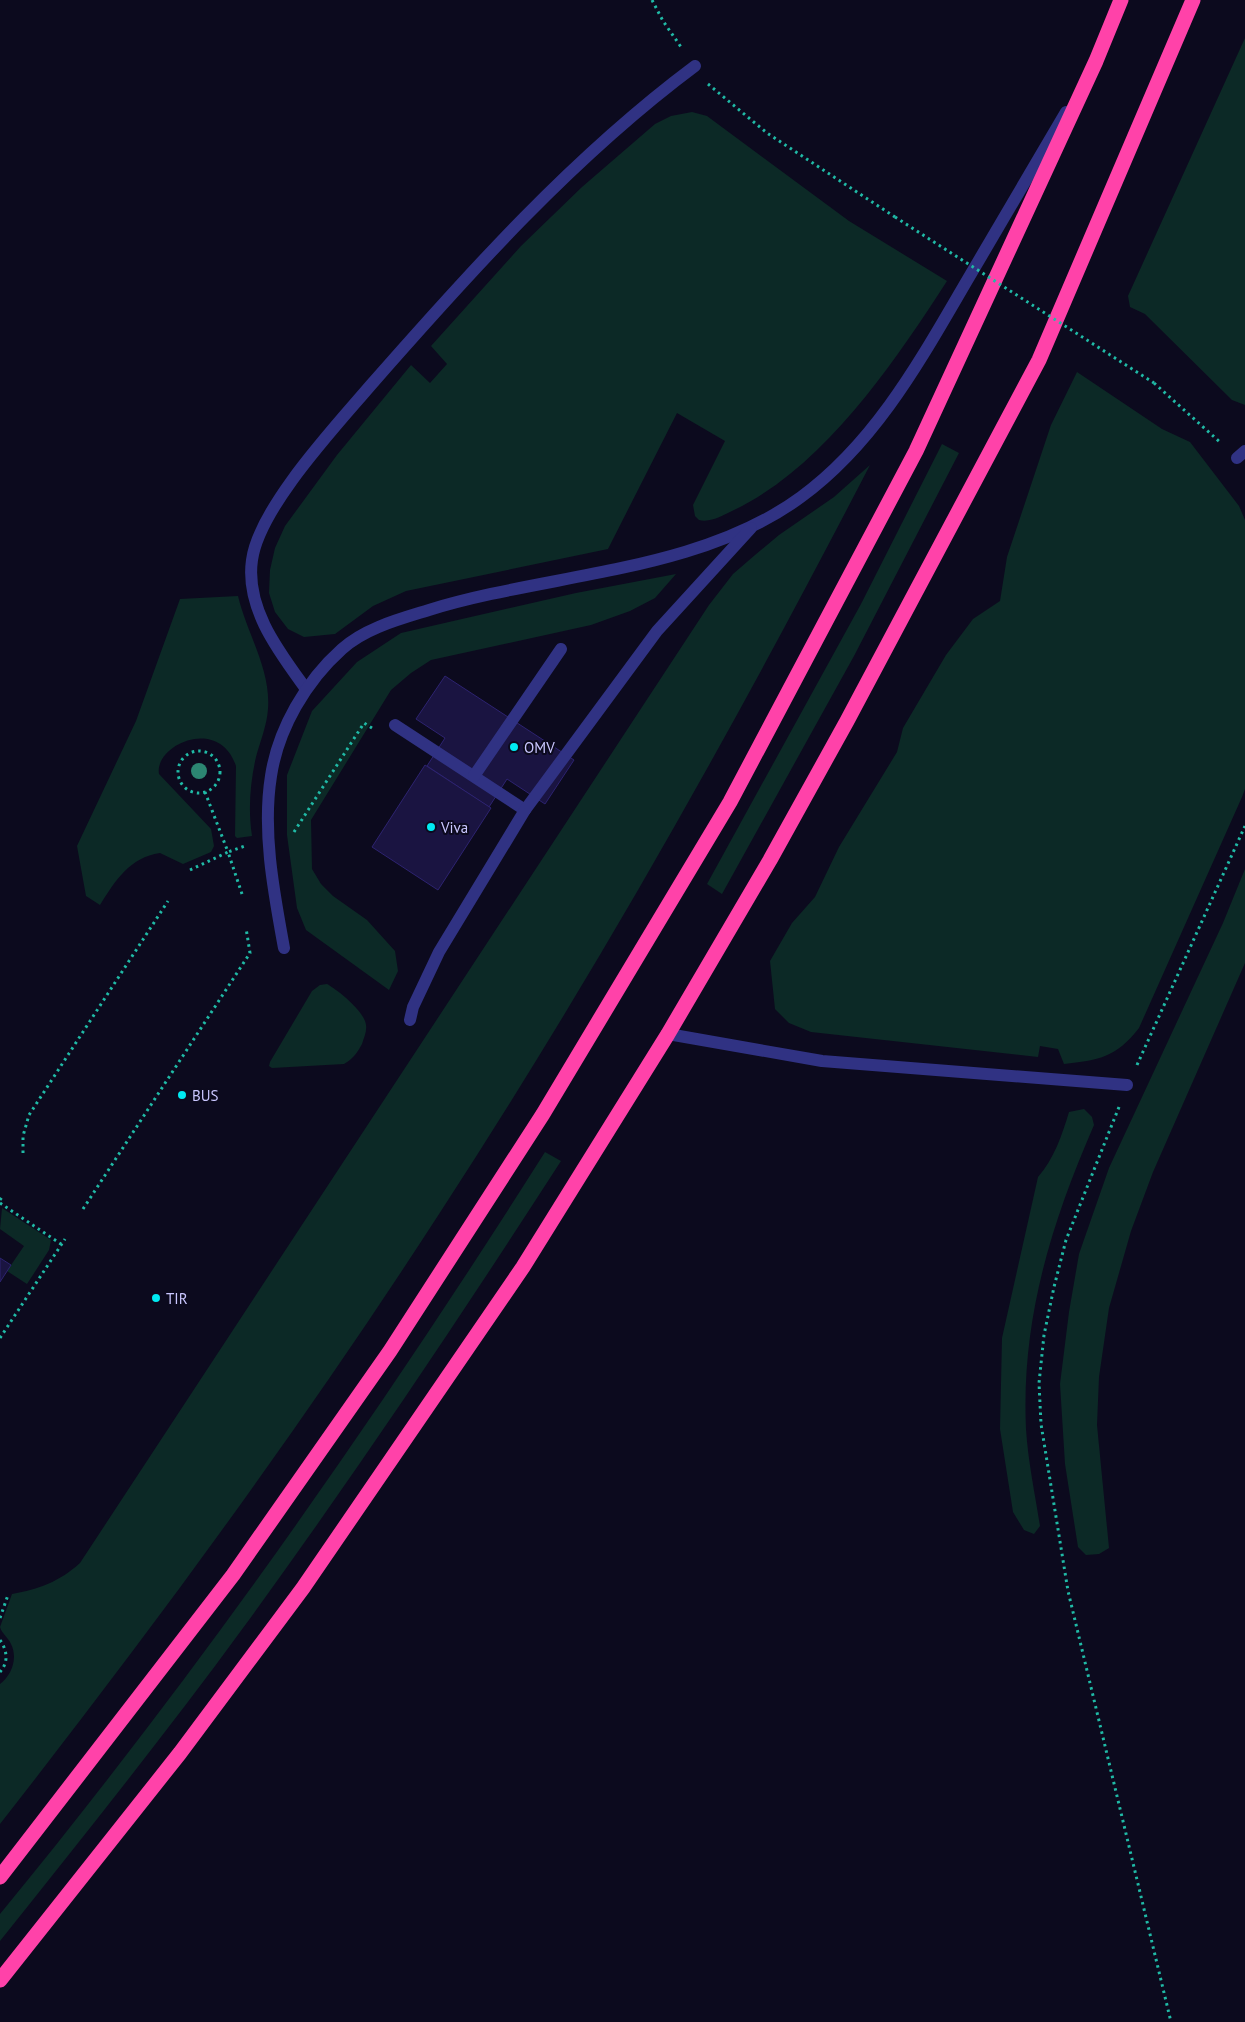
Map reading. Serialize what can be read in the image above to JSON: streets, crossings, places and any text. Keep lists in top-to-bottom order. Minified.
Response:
{"places":["OMV","Viva","BUS","TIR"]}
